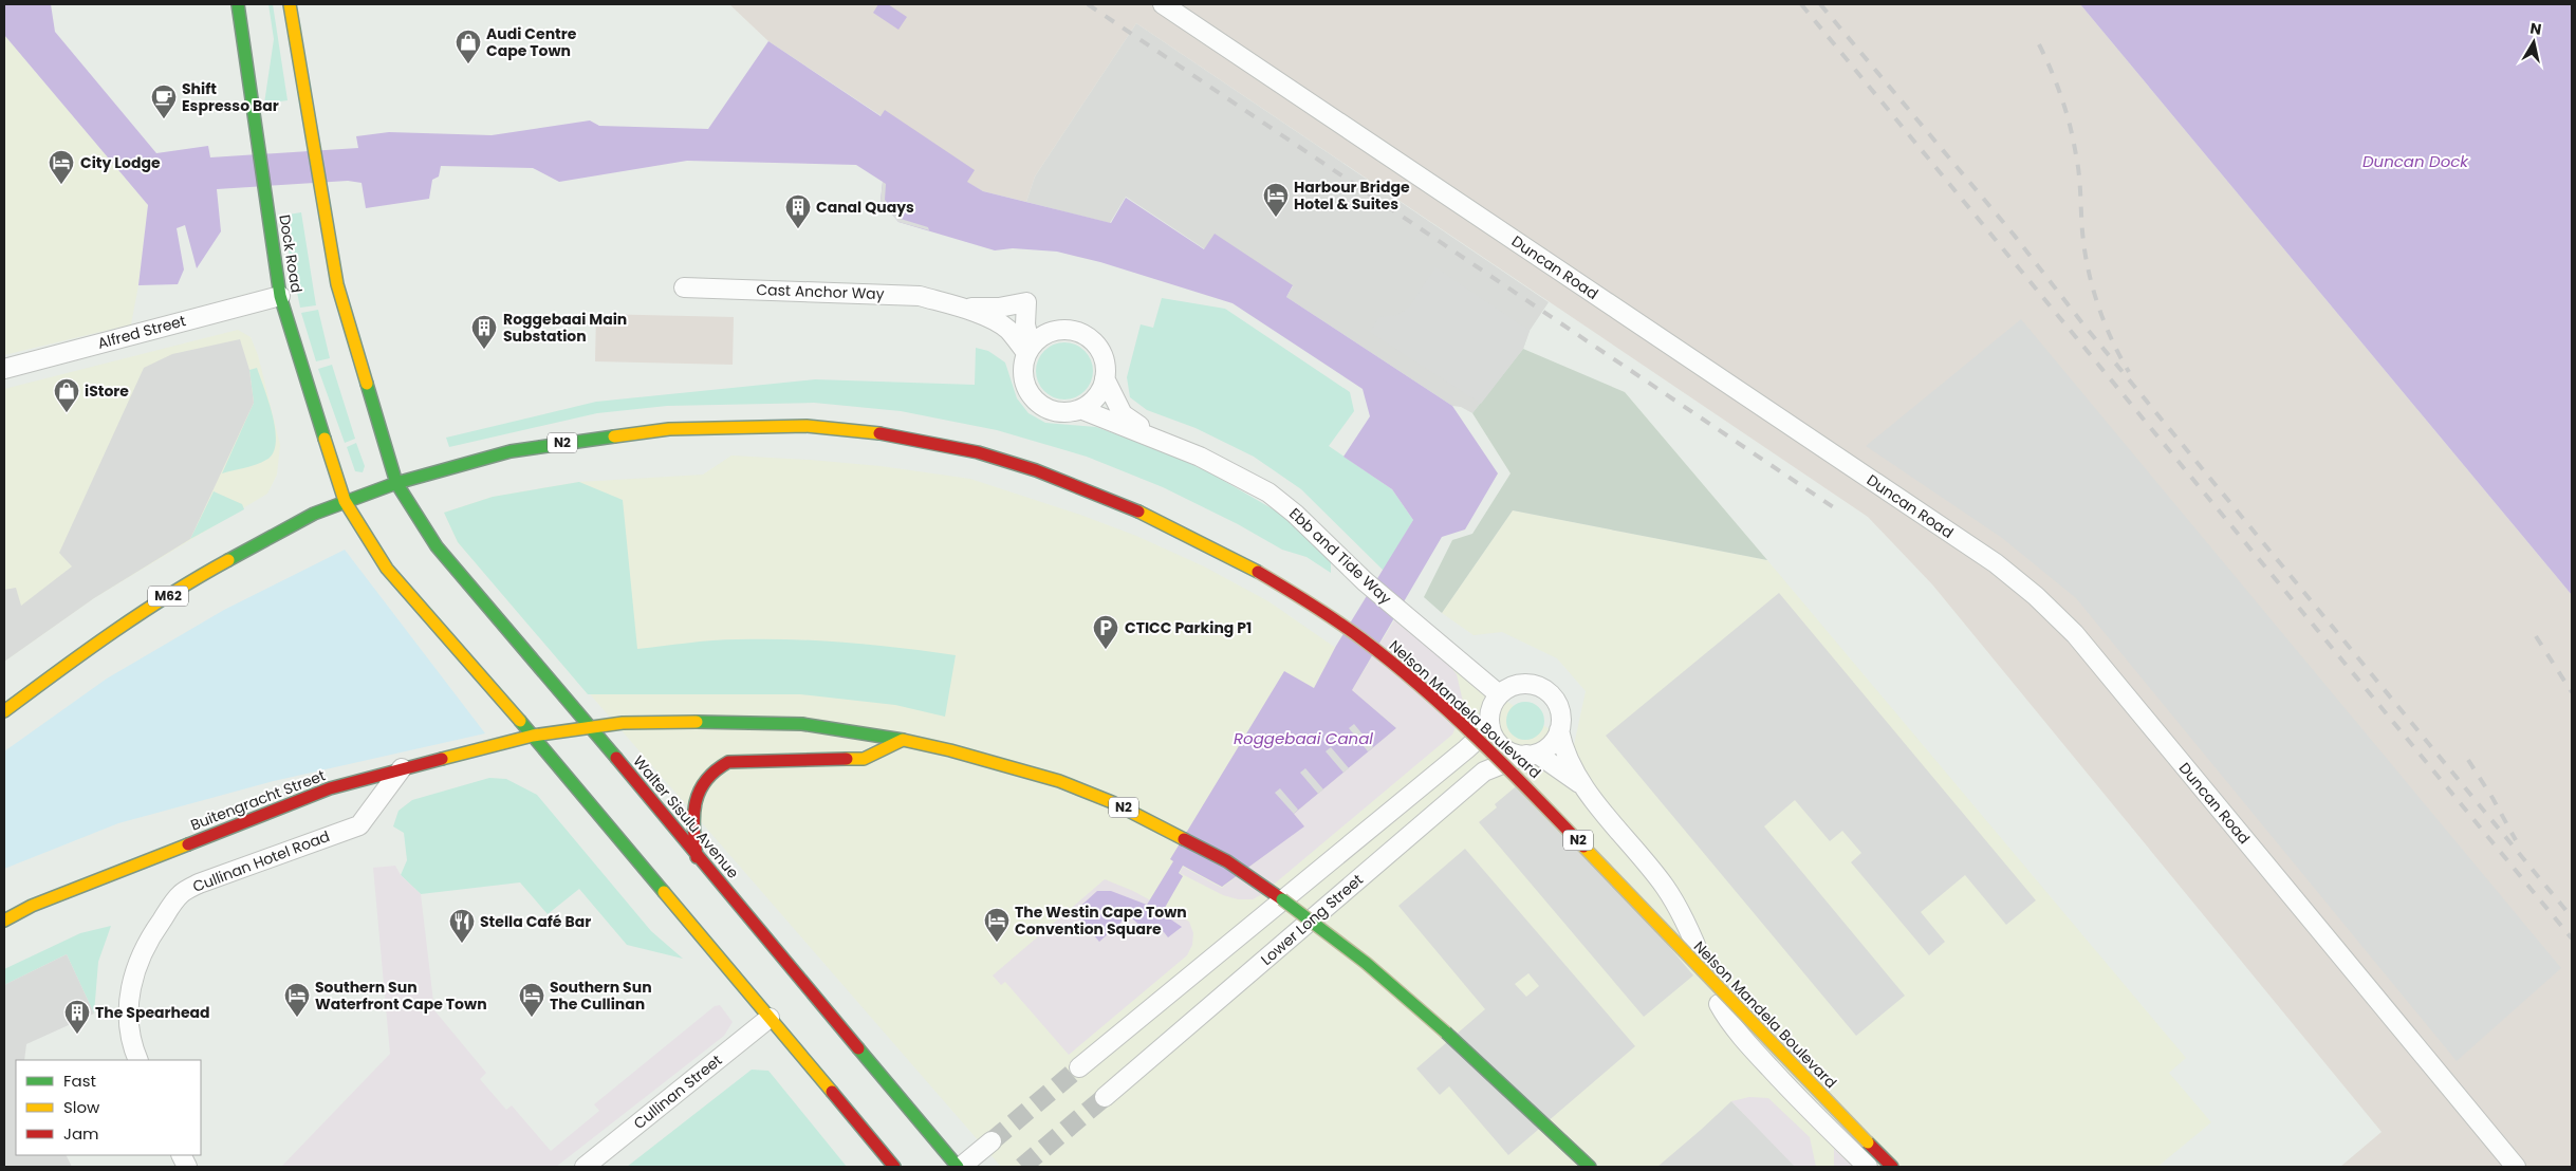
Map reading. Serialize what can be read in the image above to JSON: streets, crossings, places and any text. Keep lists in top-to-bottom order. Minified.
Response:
{"streets":{"main road":["Dock Road","N2","M62","Nelson Mandela Boulevard","Buitengracht Street","Walter Sisulu Avenue"],"street":["Duncan Road","Cast Anchor Way","Alfred Street","Ebb and Tide Way","Cullinan Hotel Road","Lower Long Street","Cullinan Street"]},"crossings":[["Dock Road","Alfred Street"],["Dock Road","M62"],["Dock Road","Nelson Mandela Boulevard"],["Cast Anchor Way","Ebb and Tide Way"],["N2","Buitengracht Street"],["N2","Walter Sisulu Avenue"],["Ebb and Tide Way","Lower Long Street"],["M62","Nelson Mandela Boulevard"],["Nelson Mandela Boulevard","Walter Sisulu Avenue"],["Buitengracht Street","Cullinan Hotel Road"]],"water":["Duncan Dock","Roggebaai Canal"],"places":{"shop":["Audi Centre Cape Town","iStore"],"cafe":["Shift Espresso Bar"],"hotel":["City Lodge","Harbour Bridge Hotel & Suites","The Westin Cape Town Convention Square","Southern Sun Waterfront Cape Town","Southern Sun The Cullinan"],"building":["Canal Quays","Roggebaai Main Substation","The Spearhead"],"parking":["CTICC Parking P1"],"restaurant":["Stella Café Bar"]},"legend":["Fast","Slow","Jam"],"north":"top"}
